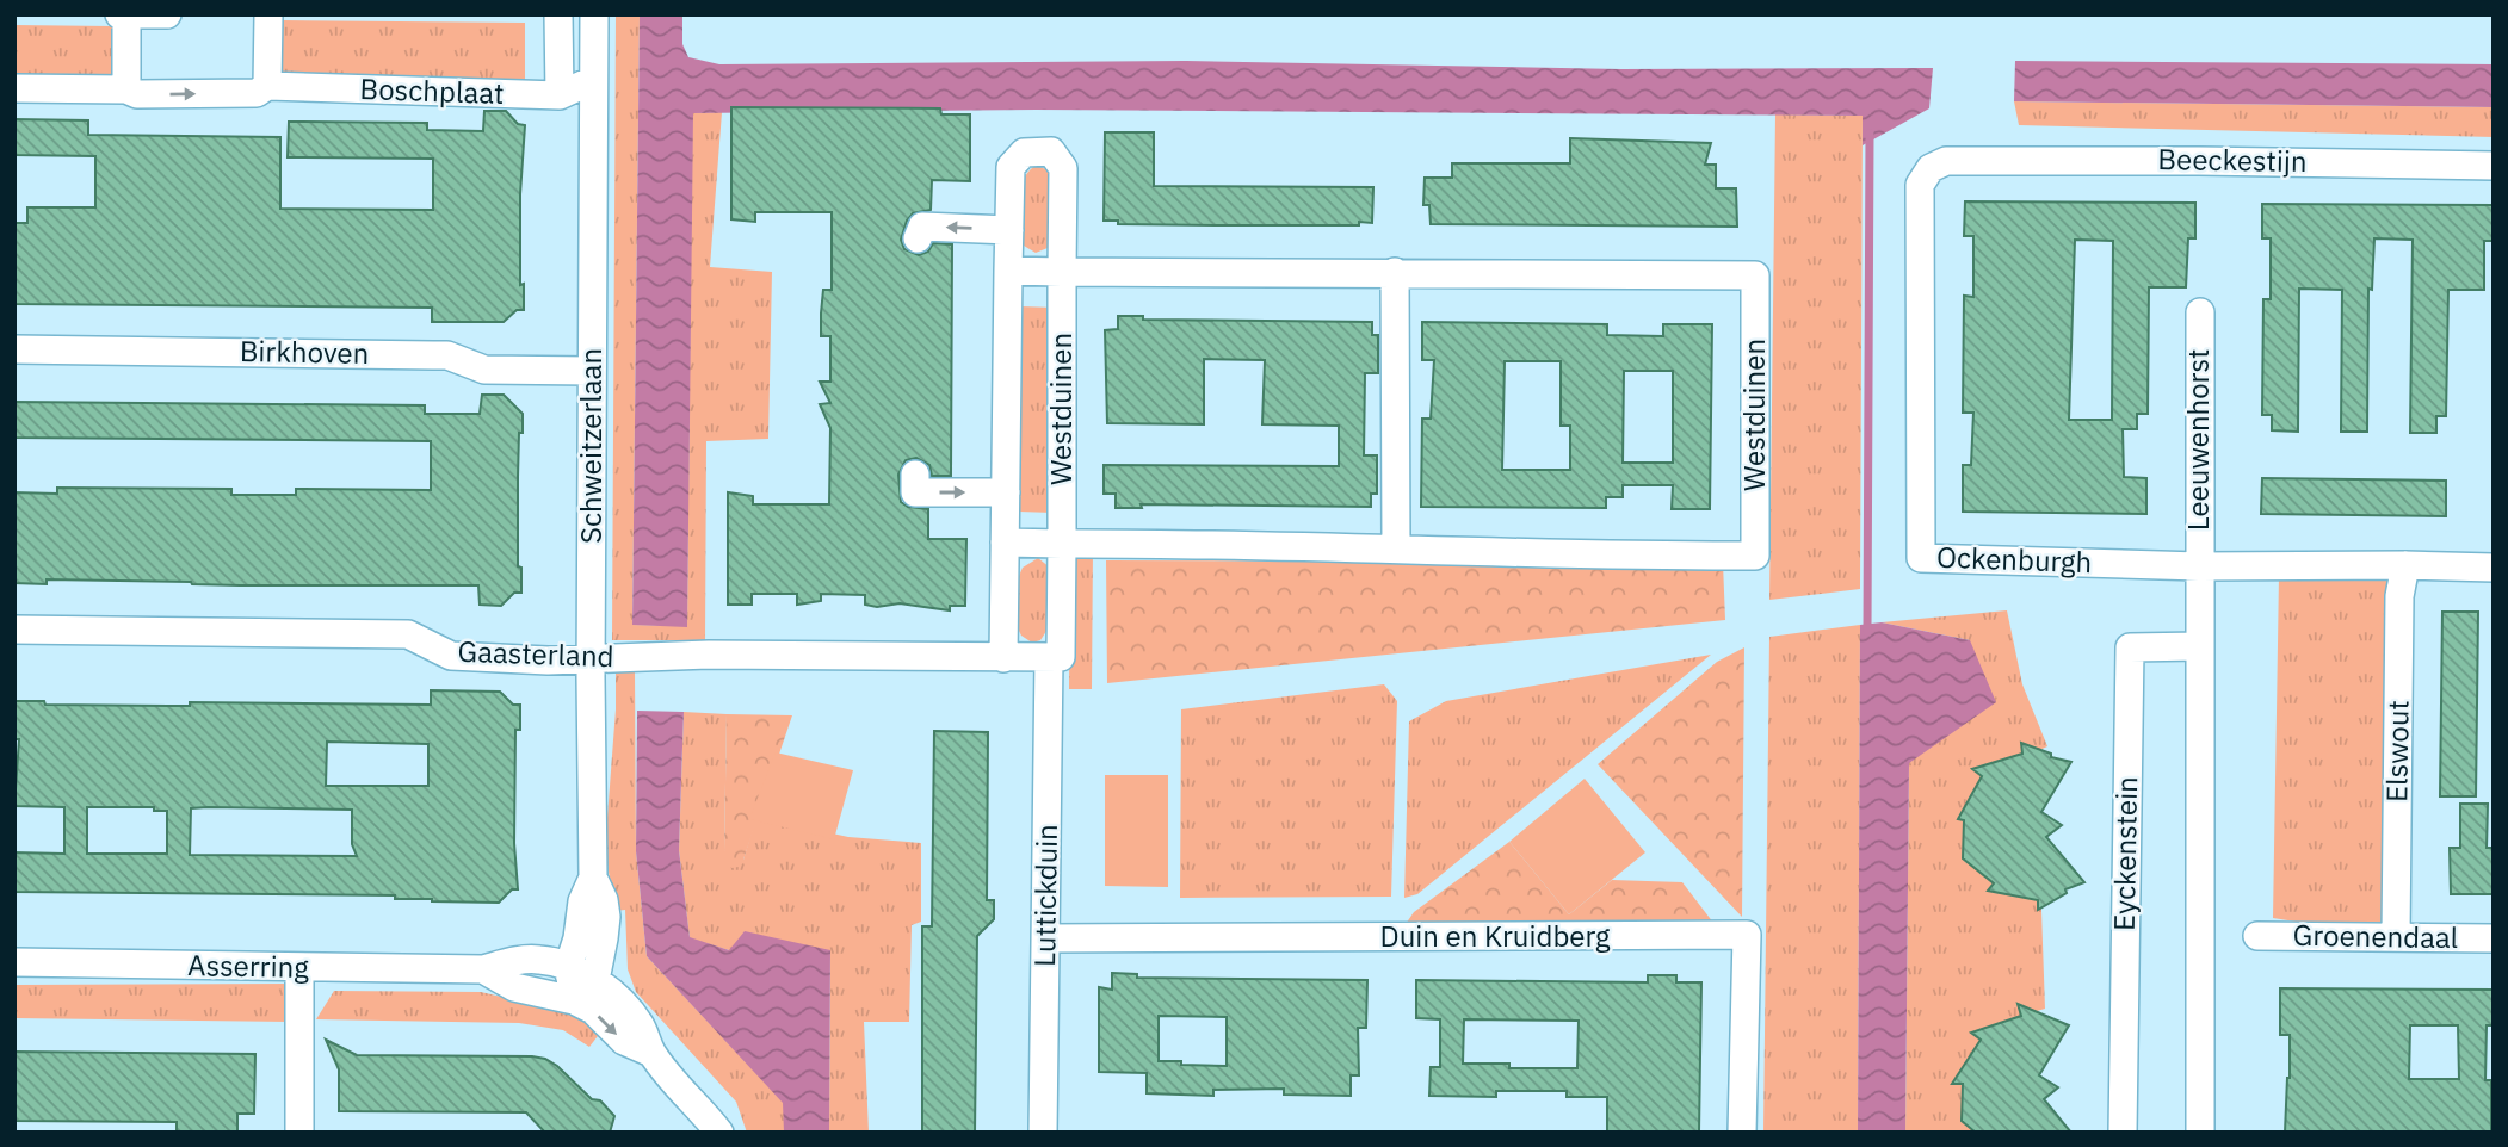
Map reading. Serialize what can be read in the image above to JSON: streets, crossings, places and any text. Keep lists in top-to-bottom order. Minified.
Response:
{"streets":{"street":["Boschplaat","Beeckestijn","Birkhoven","Westduinen","Leeuwenhorst","Schweitzerlaan","Ockenburgh","Gaasterland","Elswout","Eyckenstein","Luttickduin","Duin en Kruidberg","Groenendaal","Asserring"]},"crossings":[["Boschplaat","Schweitzerlaan"],["Beeckestijn","Ockenburgh"],["Birkhoven","Schweitzerlaan"],["Westduinen","Luttickduin"],["Leeuwenhorst","Ockenburgh"],["Schweitzerlaan","Gaasterland"],["Schweitzerlaan","Asserring"],["Ockenburgh","Elswout"],["Gaasterland","Luttickduin"],["Elswout","Groenendaal"],["Luttickduin","Duin en Kruidberg"]]}
